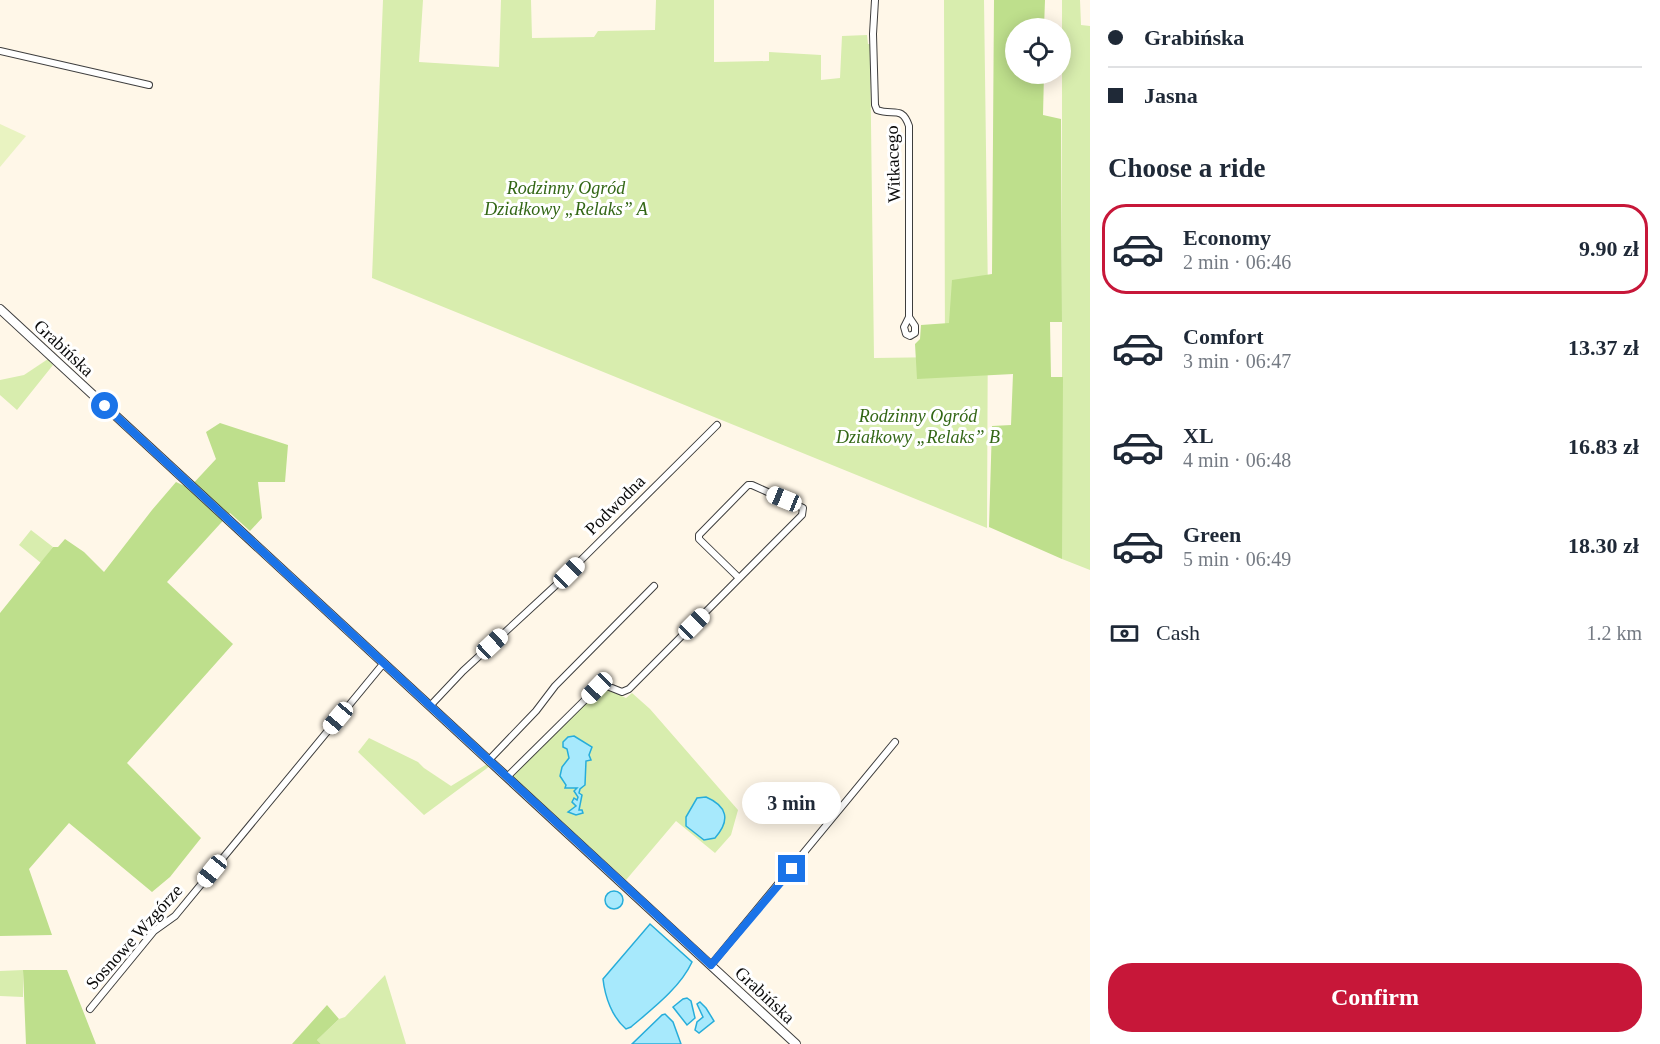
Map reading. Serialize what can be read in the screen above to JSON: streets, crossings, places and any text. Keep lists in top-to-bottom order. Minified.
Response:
{"streets":{"street":["Witkacego","Grabińska","Podwodna","Sosnowe Wzgórze"]},"crossings":[["Grabińska","Podwodna"],["Grabińska","Sosnowe Wzgórze"]],"parks":["Rodzinny Ogród Działkowy „Relaks” A","Rodzinny Ogród Działkowy „Relaks” B"],"page":{"banner":["Grabińska","Jasna"],"heading":"Choose a ride","list":[{"name":"Economy","note":"2 min · 06:46","value":"9.90 zł"},{"name":"Comfort","note":"3 min · 06:47","value":"13.37 zł"},{"name":"XL","note":"4 min · 06:48","value":"16.83 zł"},{"name":"Green","note":"5 min · 06:49","value":"18.30 zł"}],"pay":["Cash","1.2 km"],"bubble":"3 min","buttons":"Confirm"}}
